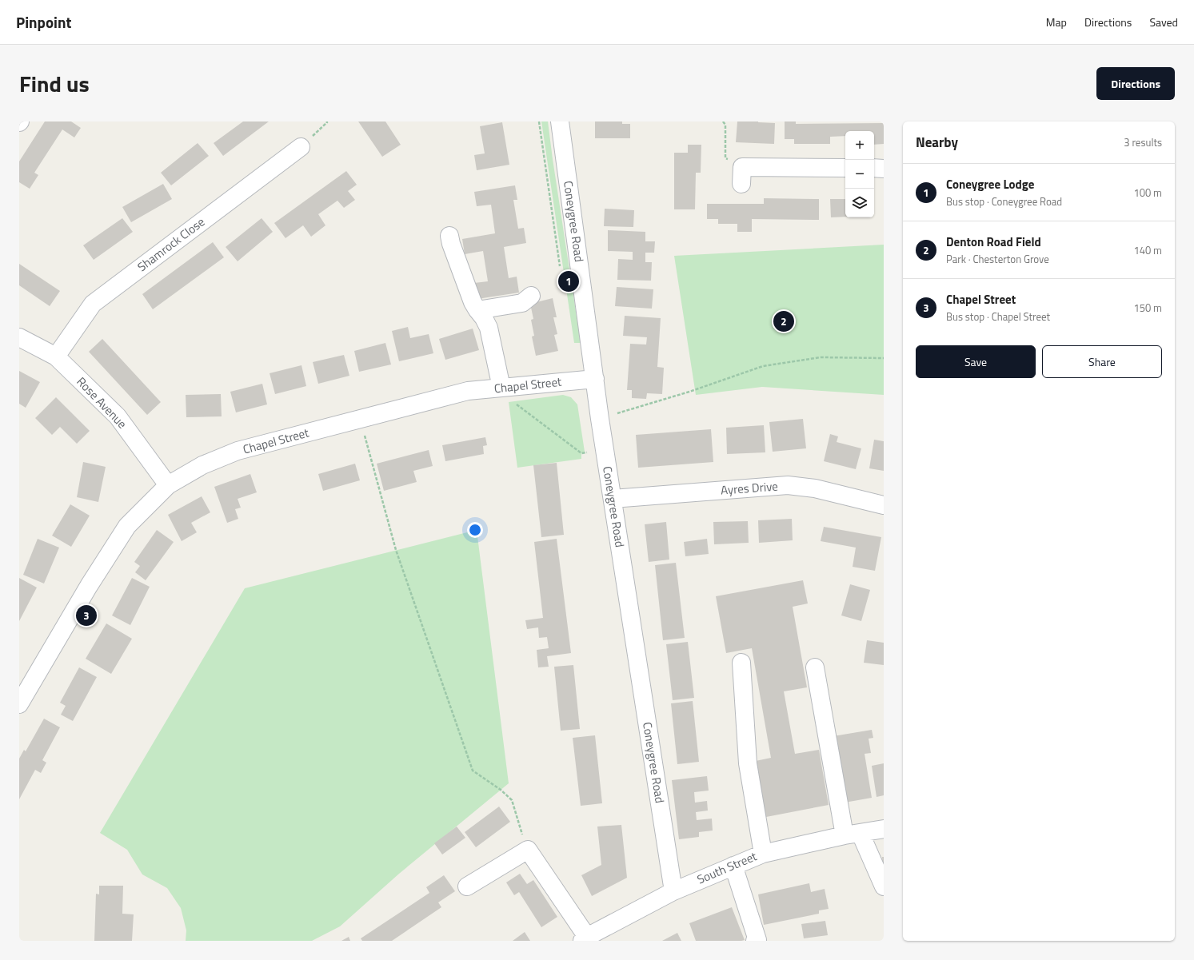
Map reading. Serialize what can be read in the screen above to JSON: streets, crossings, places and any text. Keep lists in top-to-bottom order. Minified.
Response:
{"streets":{"street":["Coneygree Road","Shamrock Close","Chapel Street","Rose Avenue","Ayres Drive","South Street"]},"crossings":[["Coneygree Road","Chapel Street"],["Coneygree Road","Ayres Drive"],["Coneygree Road","South Street"],["Shamrock Close","Rose Avenue"],["Chapel Street","Rose Avenue"]],"page":{"header":"Pinpoint","nav":["Map","Directions","Saved"],"title":"Find us","buttons":["Directions",["Save","Share"]],"heading":["Nearby","3 results"],"map_buttons":["+","−"],"list":[{"mark":"1","name":"Coneygree Lodge","note":"Bus stop · Coneygree Road","value":"100 m"},{"mark":"2","name":"Denton Road Field","note":"Park · Chesterton Grove","value":"140 m"},{"mark":"3","name":"Chapel Street","note":"Bus stop · Chapel Street","value":"150 m"}],"pins":["1","2","3"]}}
